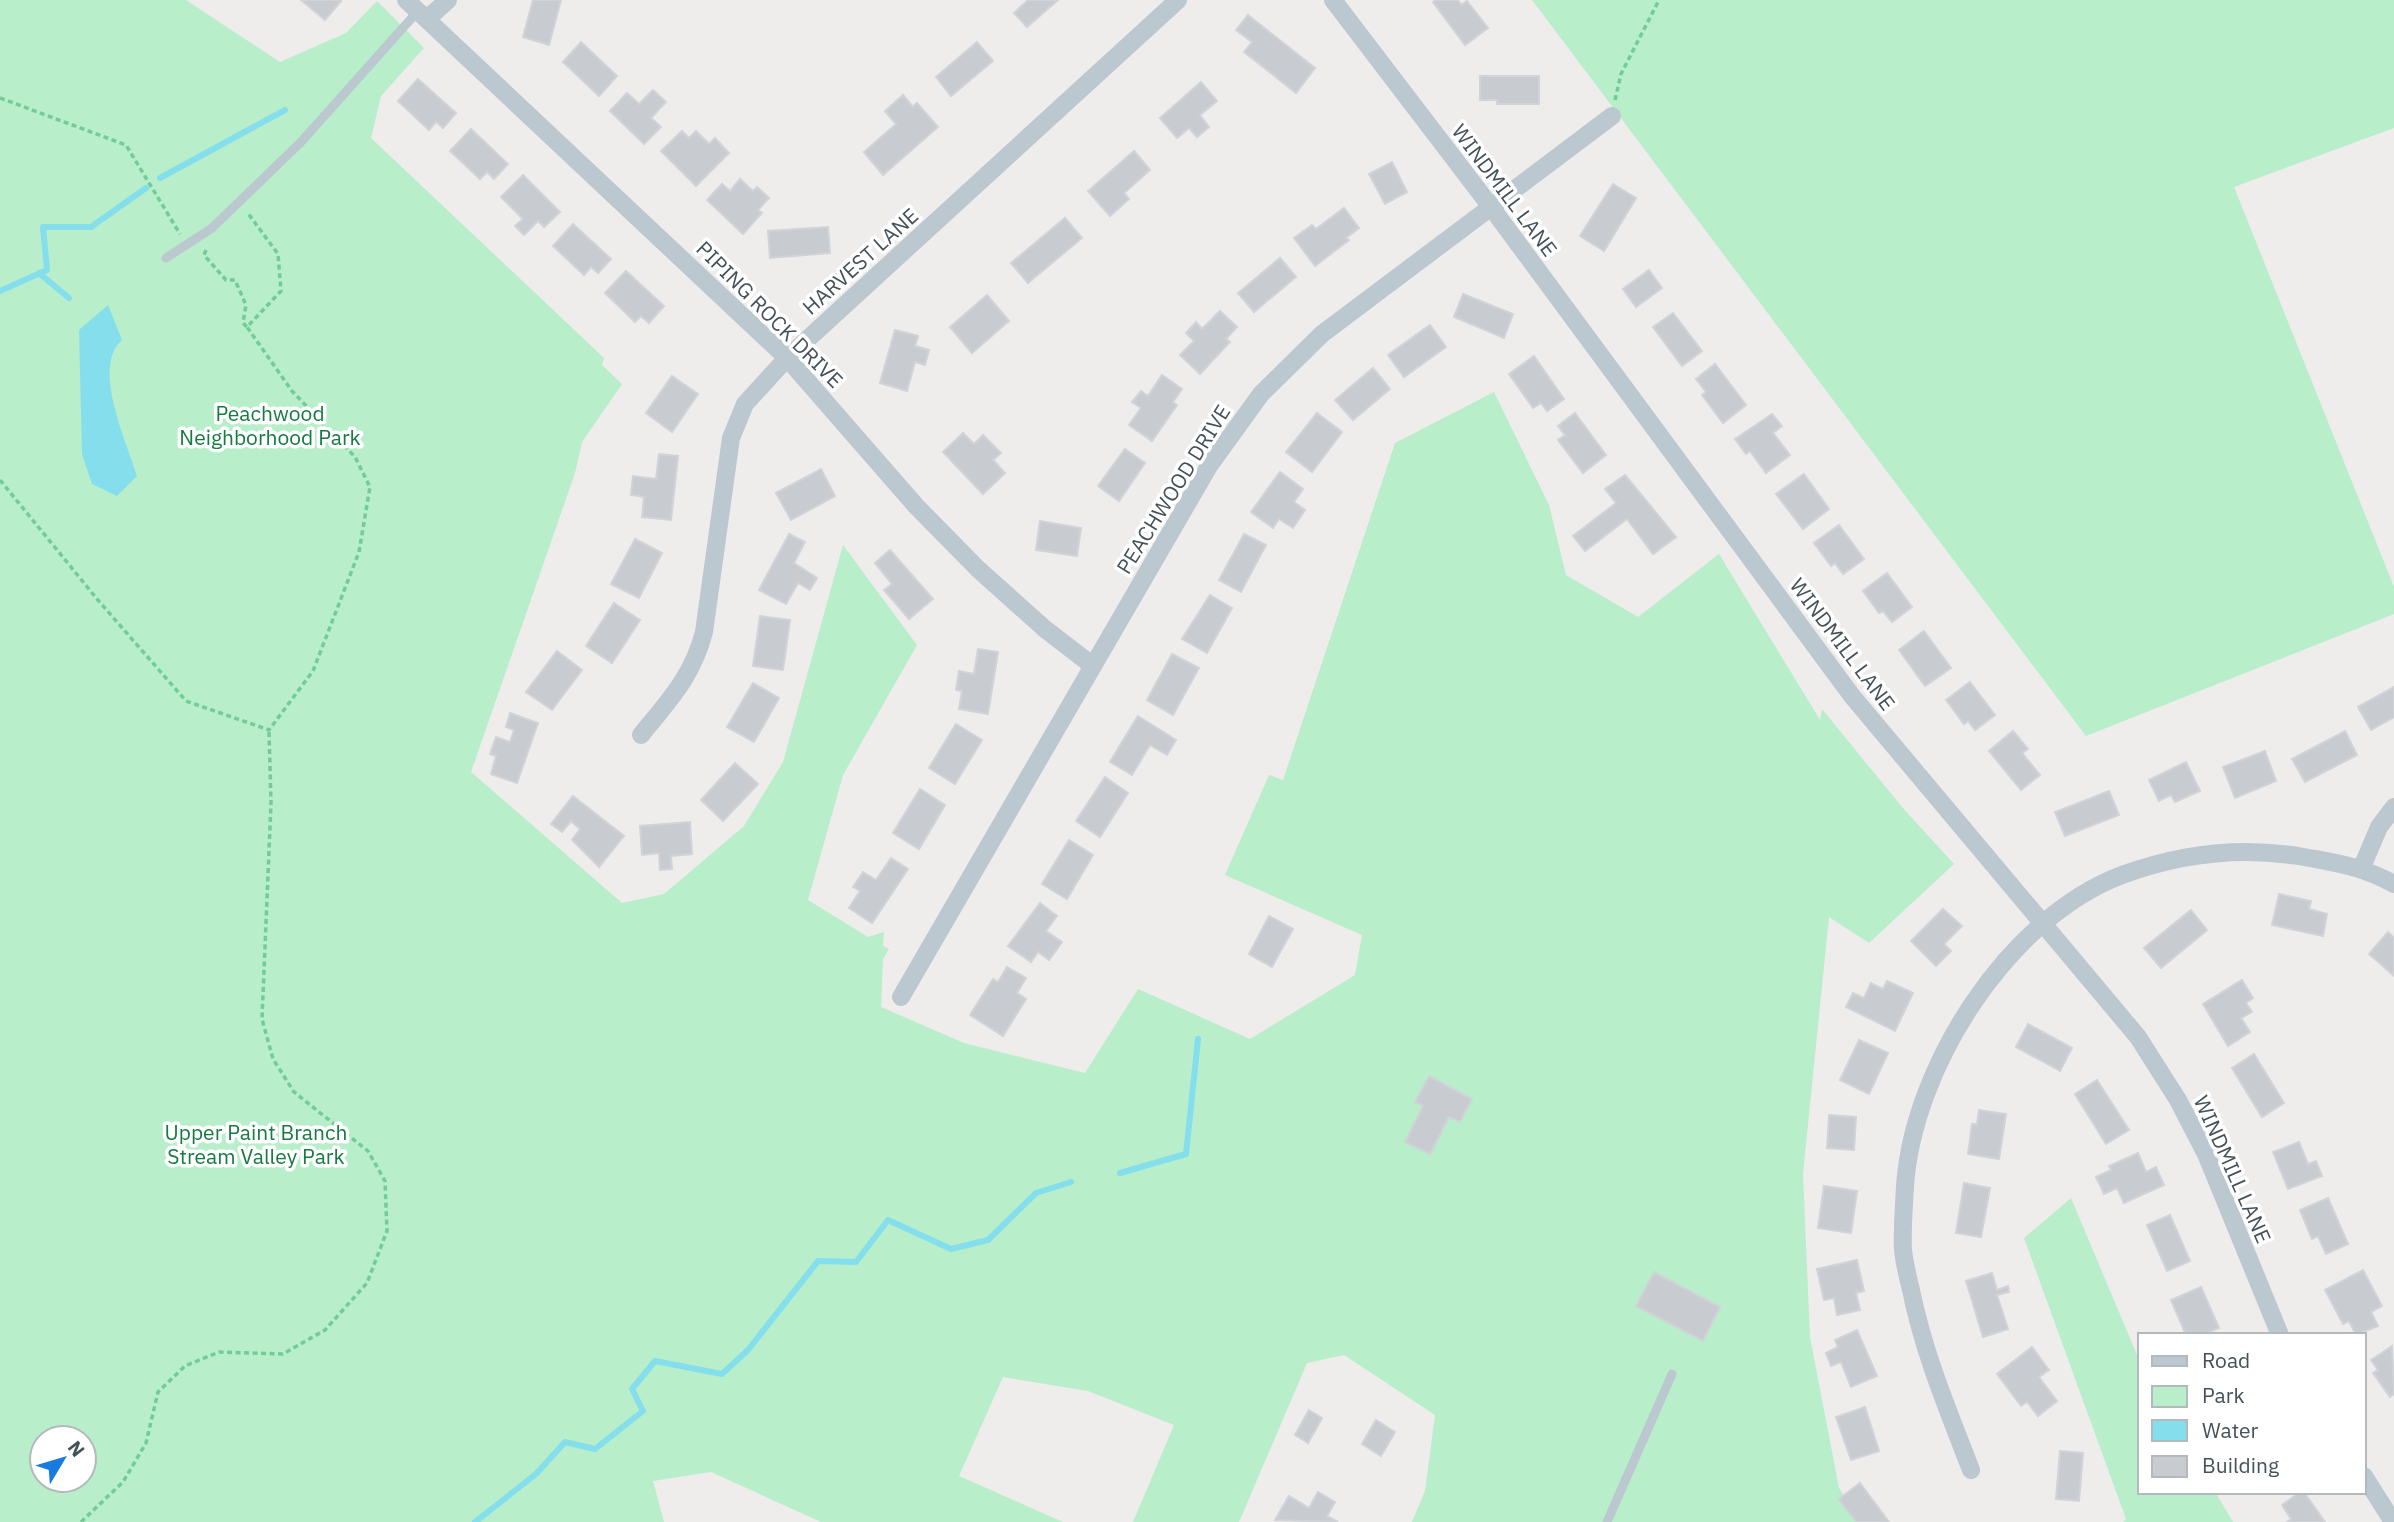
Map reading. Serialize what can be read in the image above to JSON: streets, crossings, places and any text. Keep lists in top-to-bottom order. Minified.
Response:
{"streets":{"street":["WINDMILL LANE","HARVEST LANE","PIPING ROCK DRIVE","PEACHWOOD DRIVE"]},"crossings":[["WINDMILL LANE","PEACHWOOD DRIVE"],["HARVEST LANE","PIPING ROCK DRIVE"],["PIPING ROCK DRIVE","PEACHWOOD DRIVE"]],"parks":["Peachwood Neighborhood Park","Upper Paint Branch Stream Valley Park"],"legend":["Road","Park","Water","Building"],"north":"top right"}
